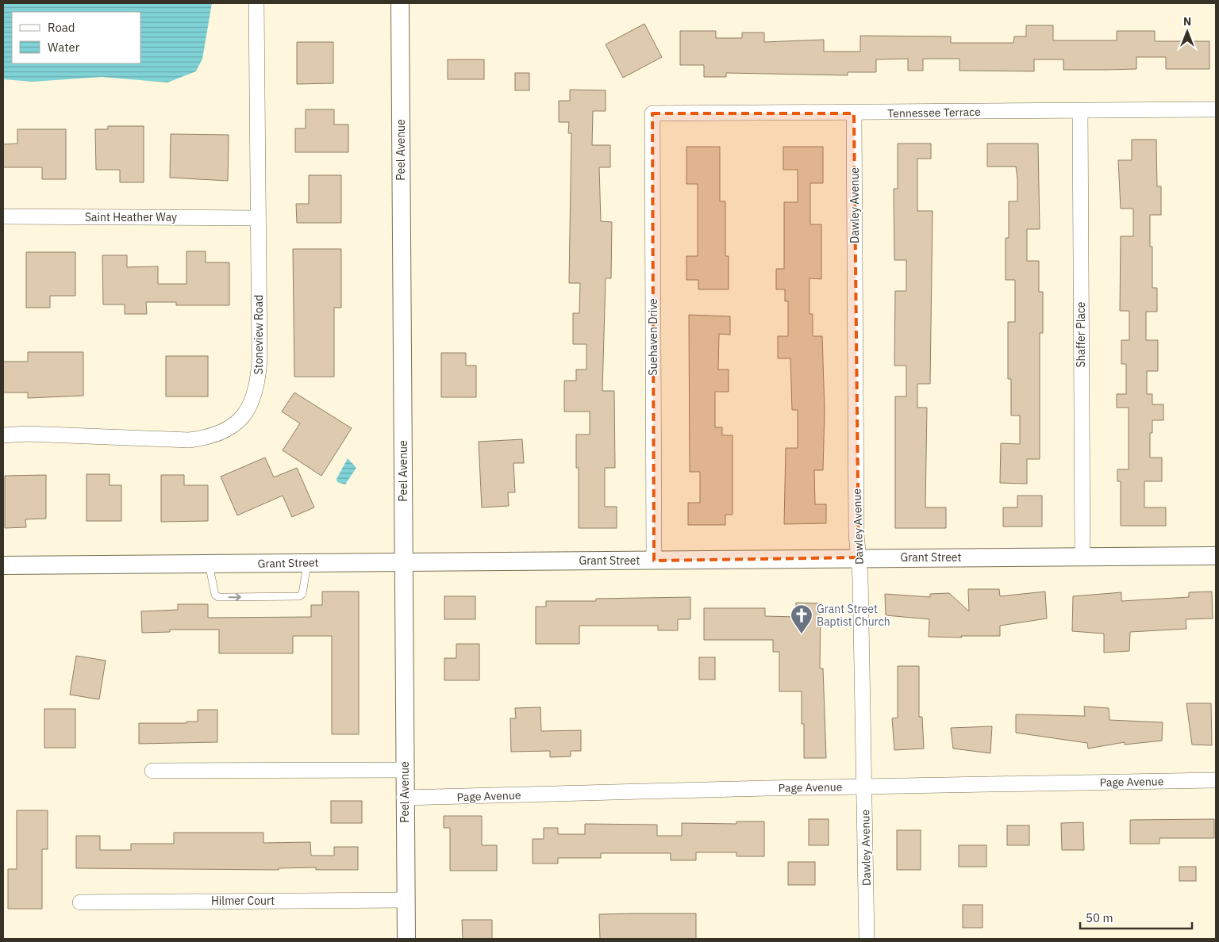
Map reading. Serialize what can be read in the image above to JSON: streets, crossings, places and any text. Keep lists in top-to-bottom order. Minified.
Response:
{"streets":{"street":["Tennessee Terrace","Peel Avenue","Dawley Avenue","Saint Heather Way","Stoneview Road","Shaffer Place","Suehaven Drive","Grant Street","Page Avenue","Hilmer Court"]},"crossings":[["Tennessee Terrace","Dawley Avenue"],["Tennessee Terrace","Shaffer Place"],["Tennessee Terrace","Suehaven Drive"],["Peel Avenue","Grant Street"],["Peel Avenue","Page Avenue"],["Peel Avenue","Hilmer Court"],["Dawley Avenue","Grant Street"],["Dawley Avenue","Page Avenue"],["Saint Heather Way","Stoneview Road"],["Shaffer Place","Grant Street"],["Suehaven Drive","Grant Street"]],"places":{"church":["Grant Street Baptist Church"]},"legend":["Road","Water"],"scale_bar":"50 m","north":"top"}
